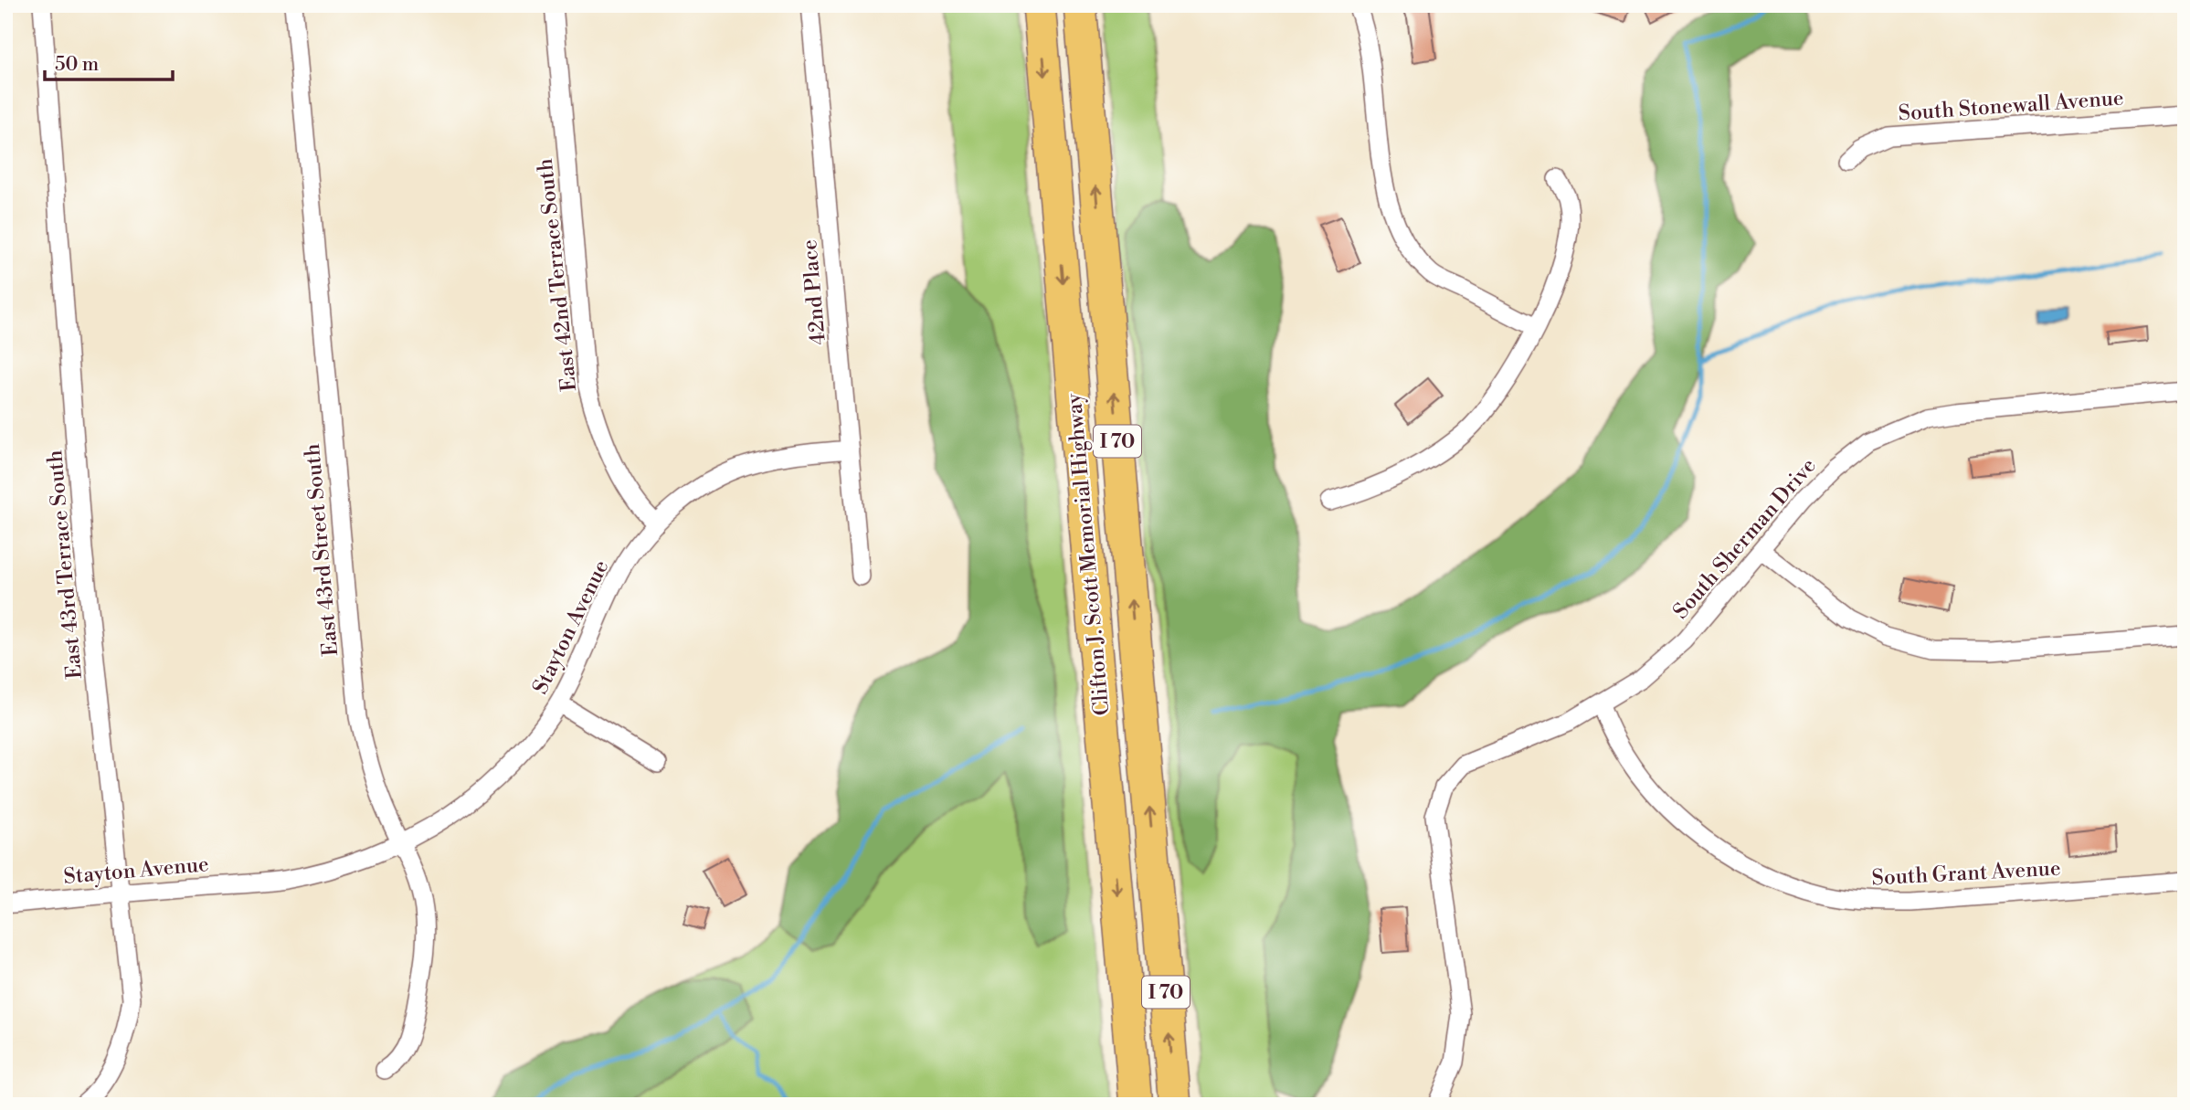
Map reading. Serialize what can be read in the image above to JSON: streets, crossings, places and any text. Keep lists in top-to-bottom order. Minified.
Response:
{"streets":{"highway":["I 70","Clifton J. Scott Memorial Highway"],"street":["South Stonewall Avenue","East 42nd Terrace South","42nd Place","South Sherman Drive","East 43rd Street South","East 43rd Terrace South","Stayton Avenue","South Grant Avenue"]},"crossings":[["East 42nd Terrace South","Stayton Avenue"],["42nd Place","Stayton Avenue"],["South Sherman Drive","South Grant Avenue"],["East 43rd Street South","Stayton Avenue"],["East 43rd Terrace South","Stayton Avenue"]],"scale_bar":"50 m"}
